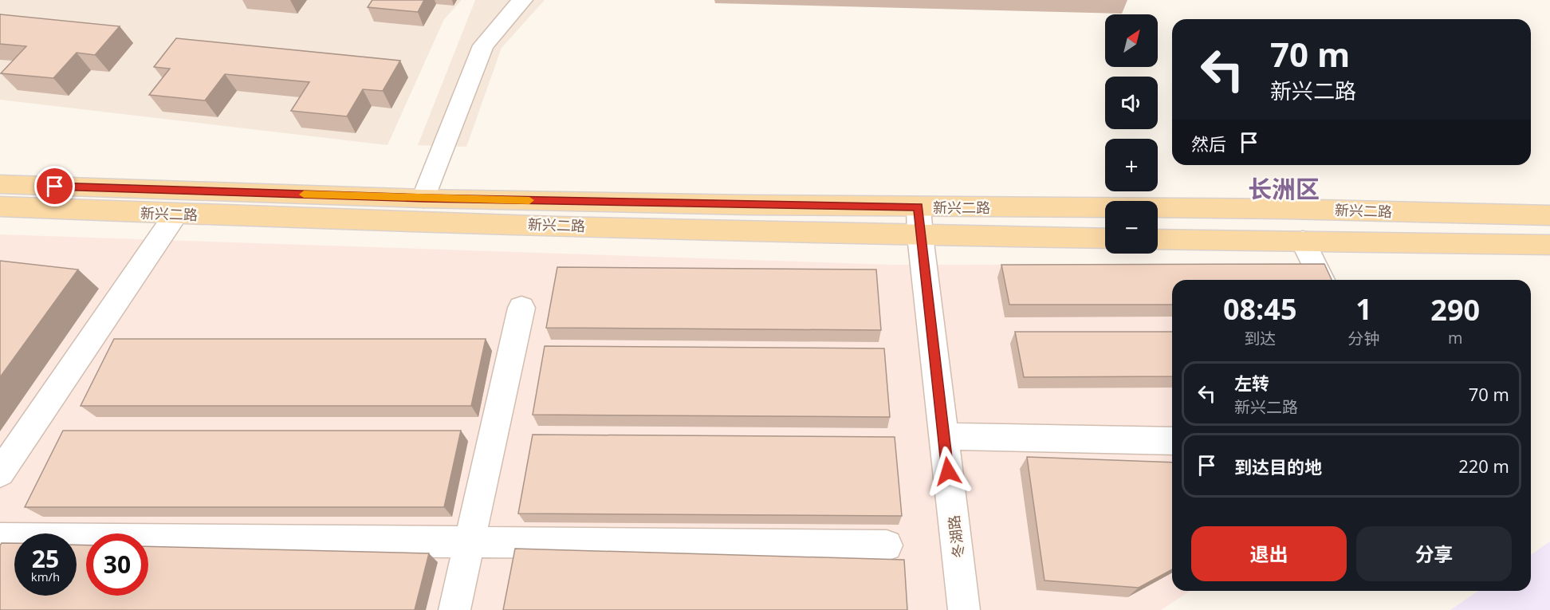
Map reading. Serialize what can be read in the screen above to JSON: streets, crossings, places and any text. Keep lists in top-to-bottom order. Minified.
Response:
{"streets":{"main road":["新兴二路"],"street":["冬湖路"]},"crossings":[["新兴二路","冬湖路"]],"districts":["长洲区"],"north":"top right","page":{"map_buttons":["+","−"],"turn":["70 m","新兴二路"],"then":"然后","eta":["08:45","到达","1","分钟","290","m"],"list":[{"name":"左转","note":"新兴二路","value":"70 m"},{"name":"到达目的地","value":"220 m"}],"buttons":["退出","分享"],"speed":"25 km/h","limit":"30"}}
